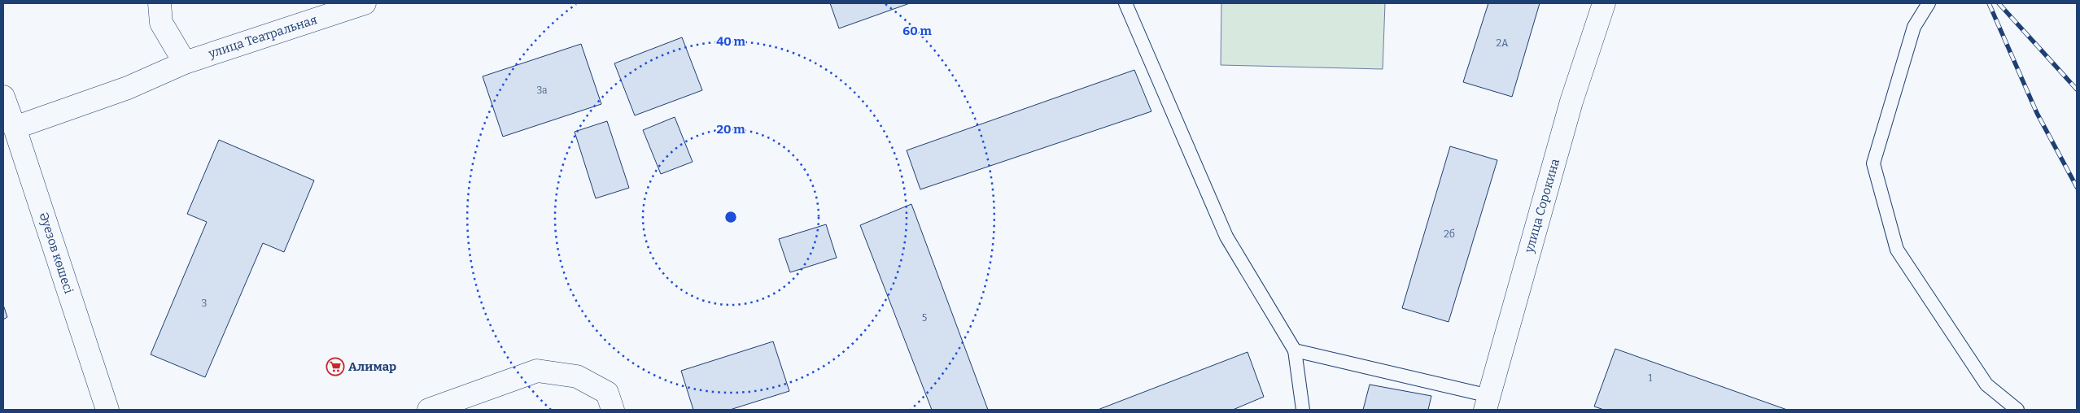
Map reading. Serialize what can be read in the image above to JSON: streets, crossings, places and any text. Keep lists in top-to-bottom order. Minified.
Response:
{"streets":{"street":["улица Театральная","улица Сорокина","Әуезов көшесі"]},"crossings":[["улица Театральная","Әуезов көшесі"]],"places":{"supermarket":["Алимар"]},"house_numbers":["2А","3а","2б","3","5","1"],"rings":["60 m","40 m","20 m"]}
